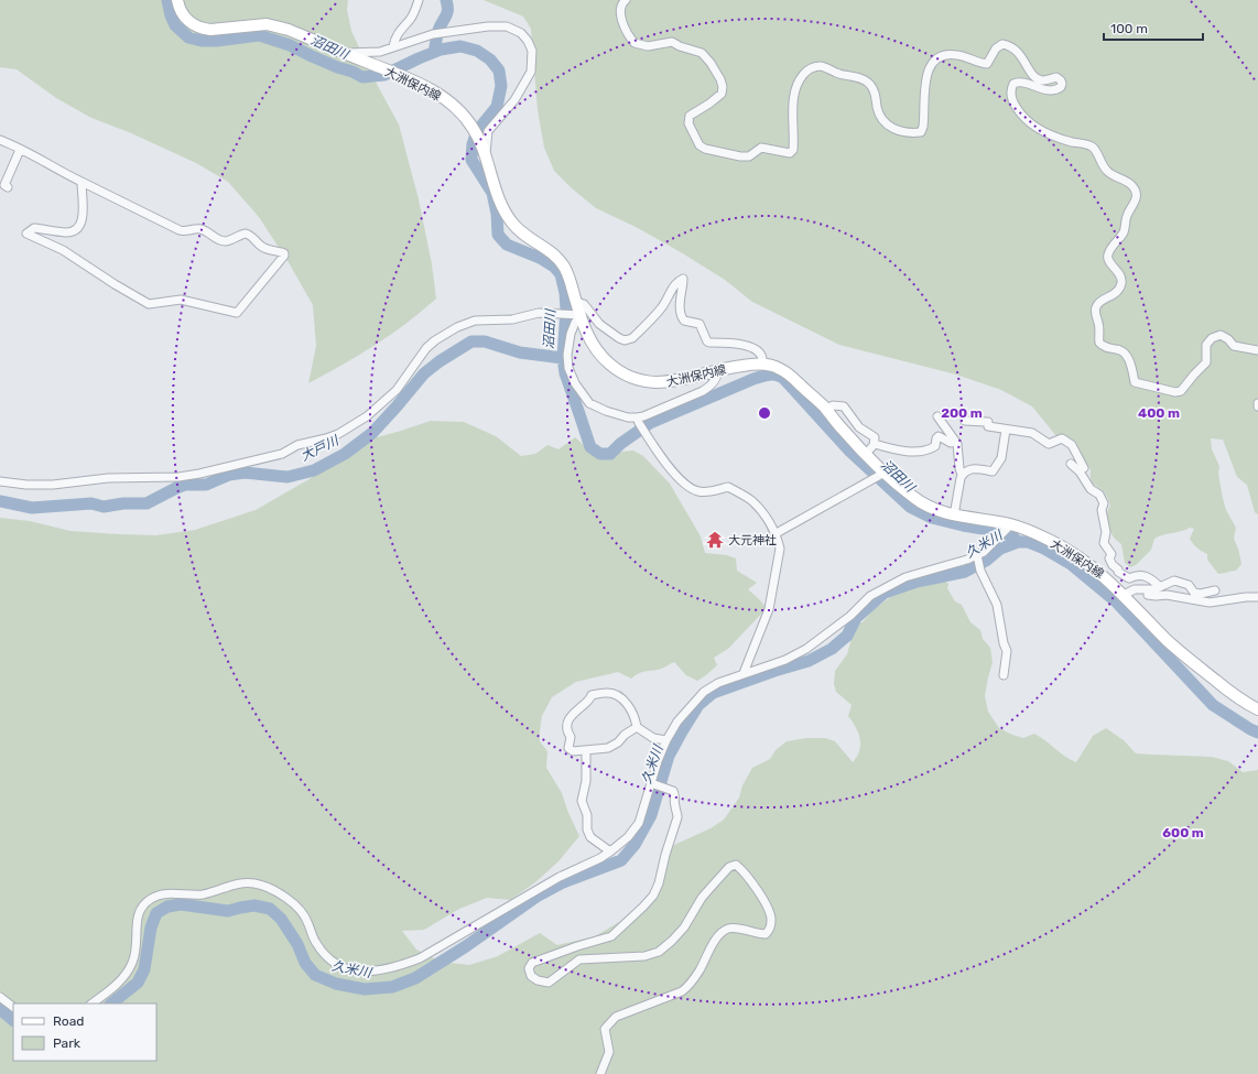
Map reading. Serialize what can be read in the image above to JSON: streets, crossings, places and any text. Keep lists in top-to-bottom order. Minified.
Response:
{"streets":{"main road":["大洲保内線"]},"water":["沼田川","大戸川","久米川"],"places":{"temple":["大元神社"]},"legend":["Road","Park"],"scale_bar":"100 m","rings":["200 m","400 m","600 m"]}
